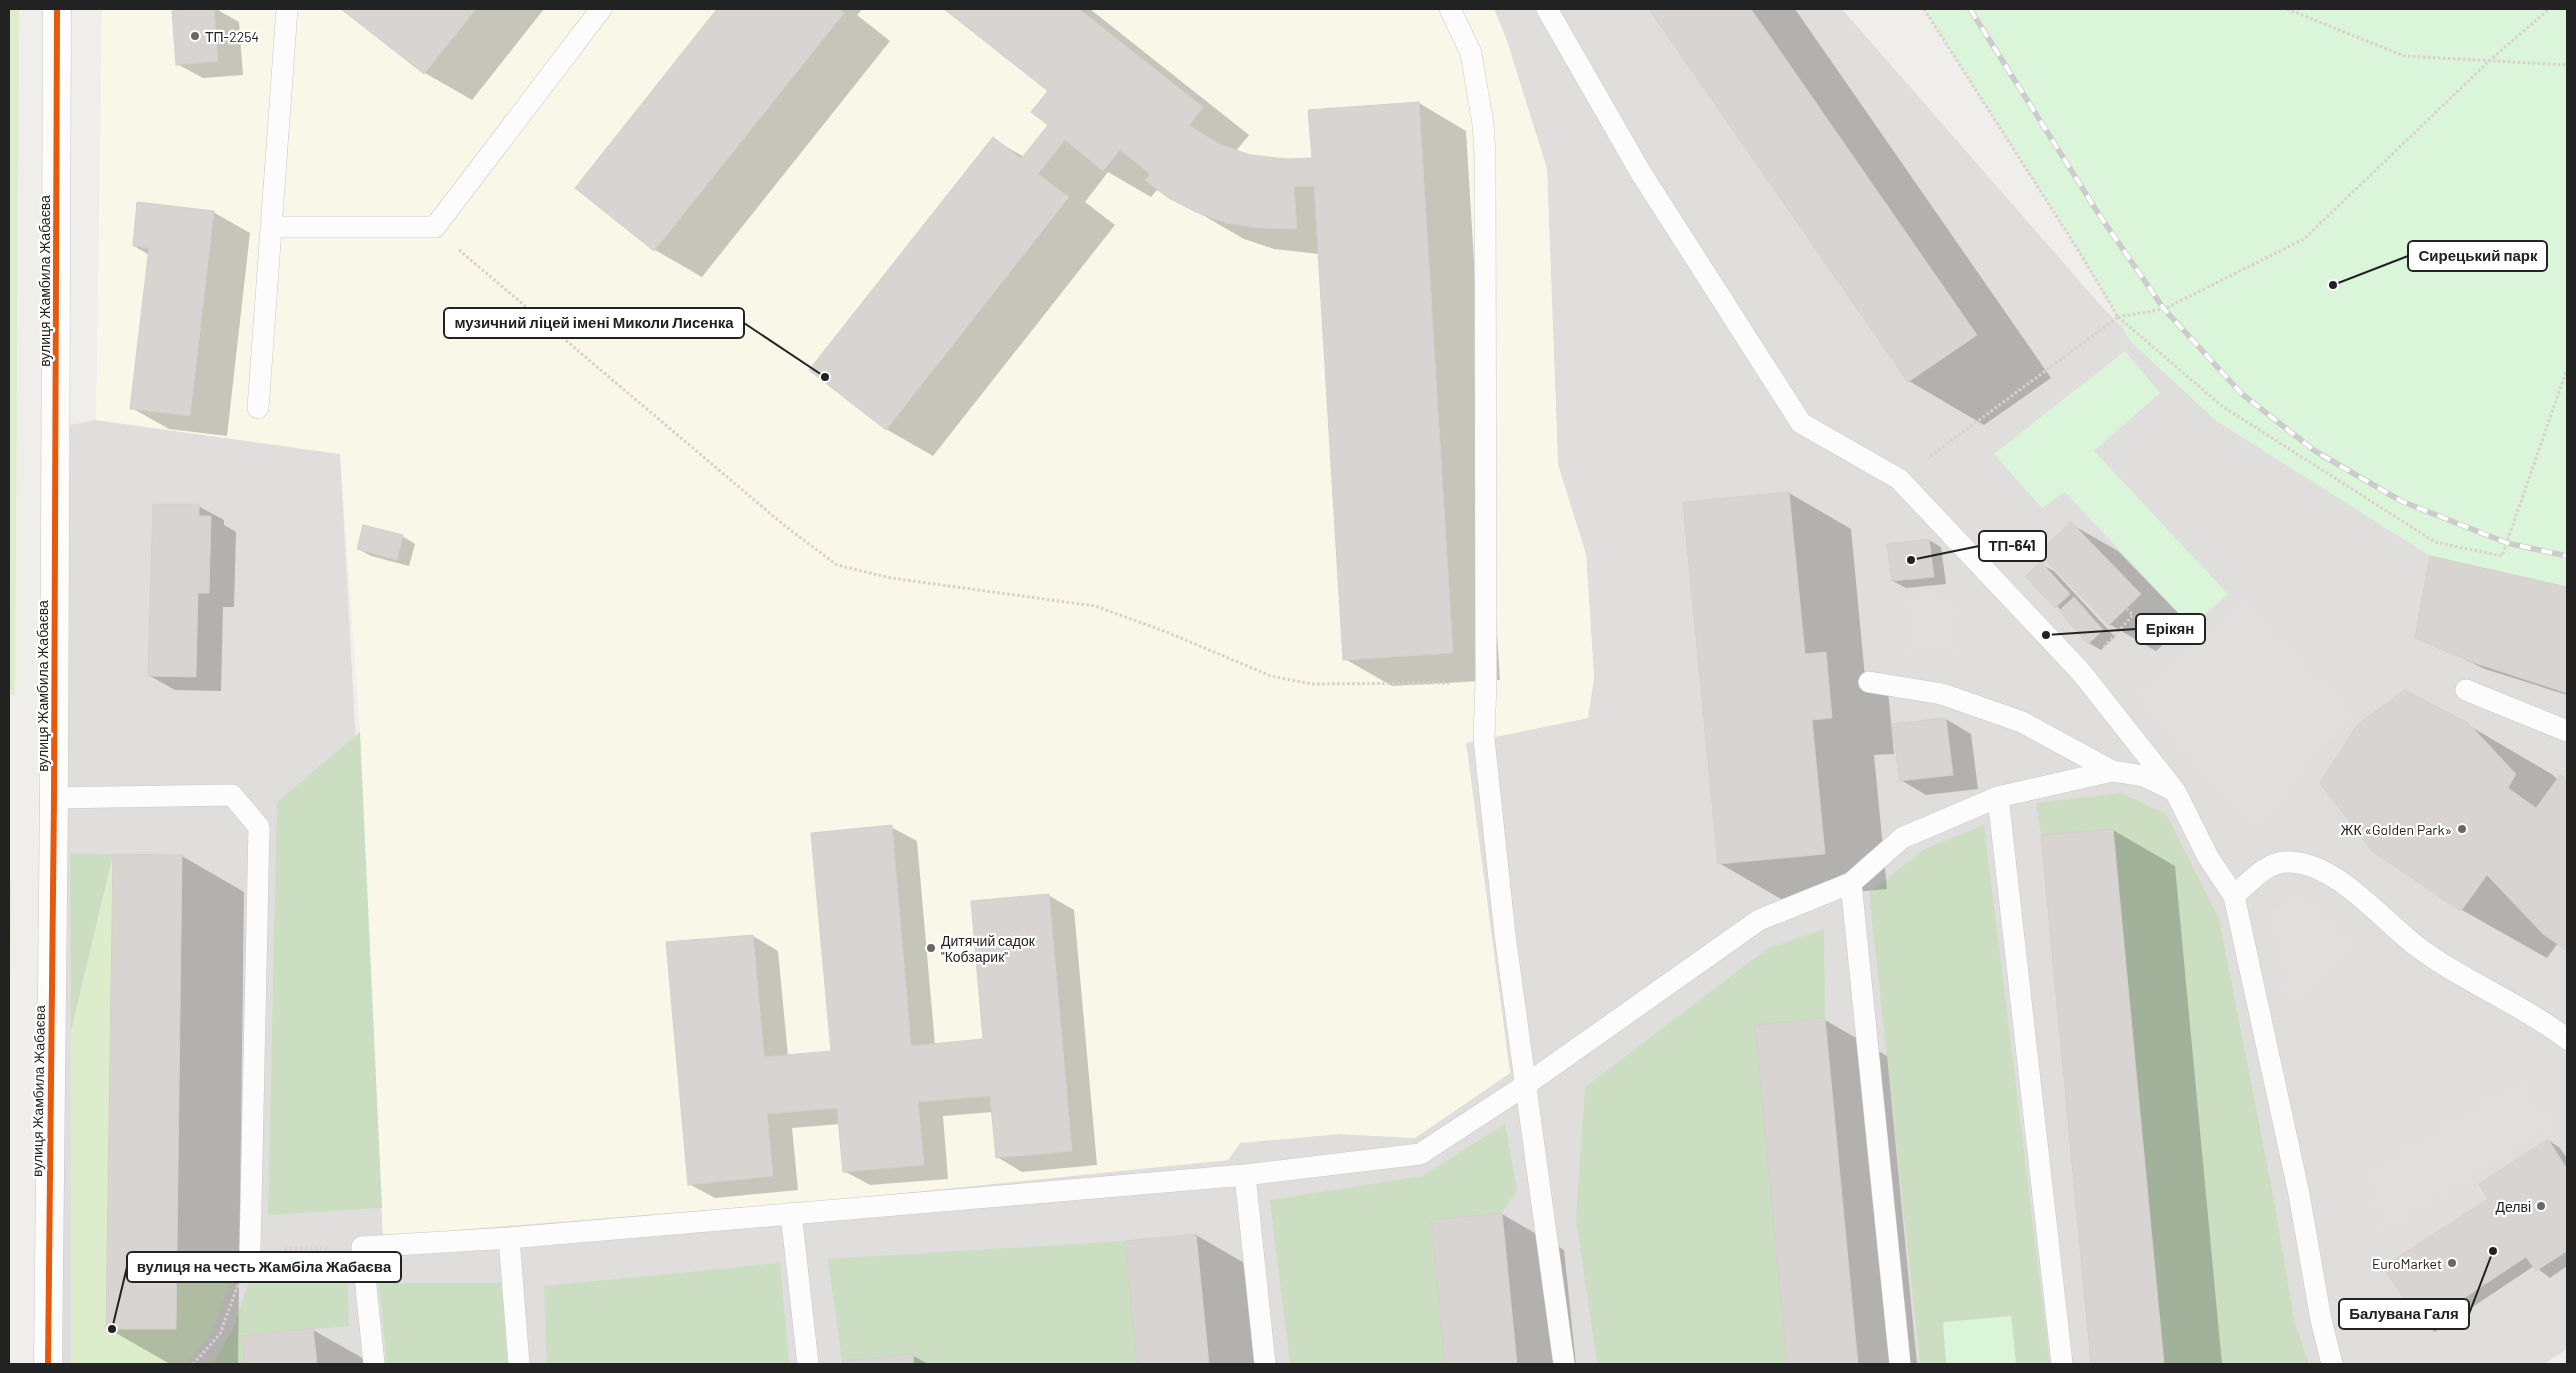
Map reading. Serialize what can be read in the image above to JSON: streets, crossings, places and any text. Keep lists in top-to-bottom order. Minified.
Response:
{"streets":{"street":["вулиця Жамбила Жабаєва"]},"places":["ТП-2254","Сирецький парк","музичний ліцей імені Миколи Лисенка","ТП-641","Ерікян","ЖК «Golden Park»","Дитячий садок \"Кобзарик\"","Делві","Балувана Галя","EuroMarket","вулиця на честь Жамбіла Жабаєва"]}
